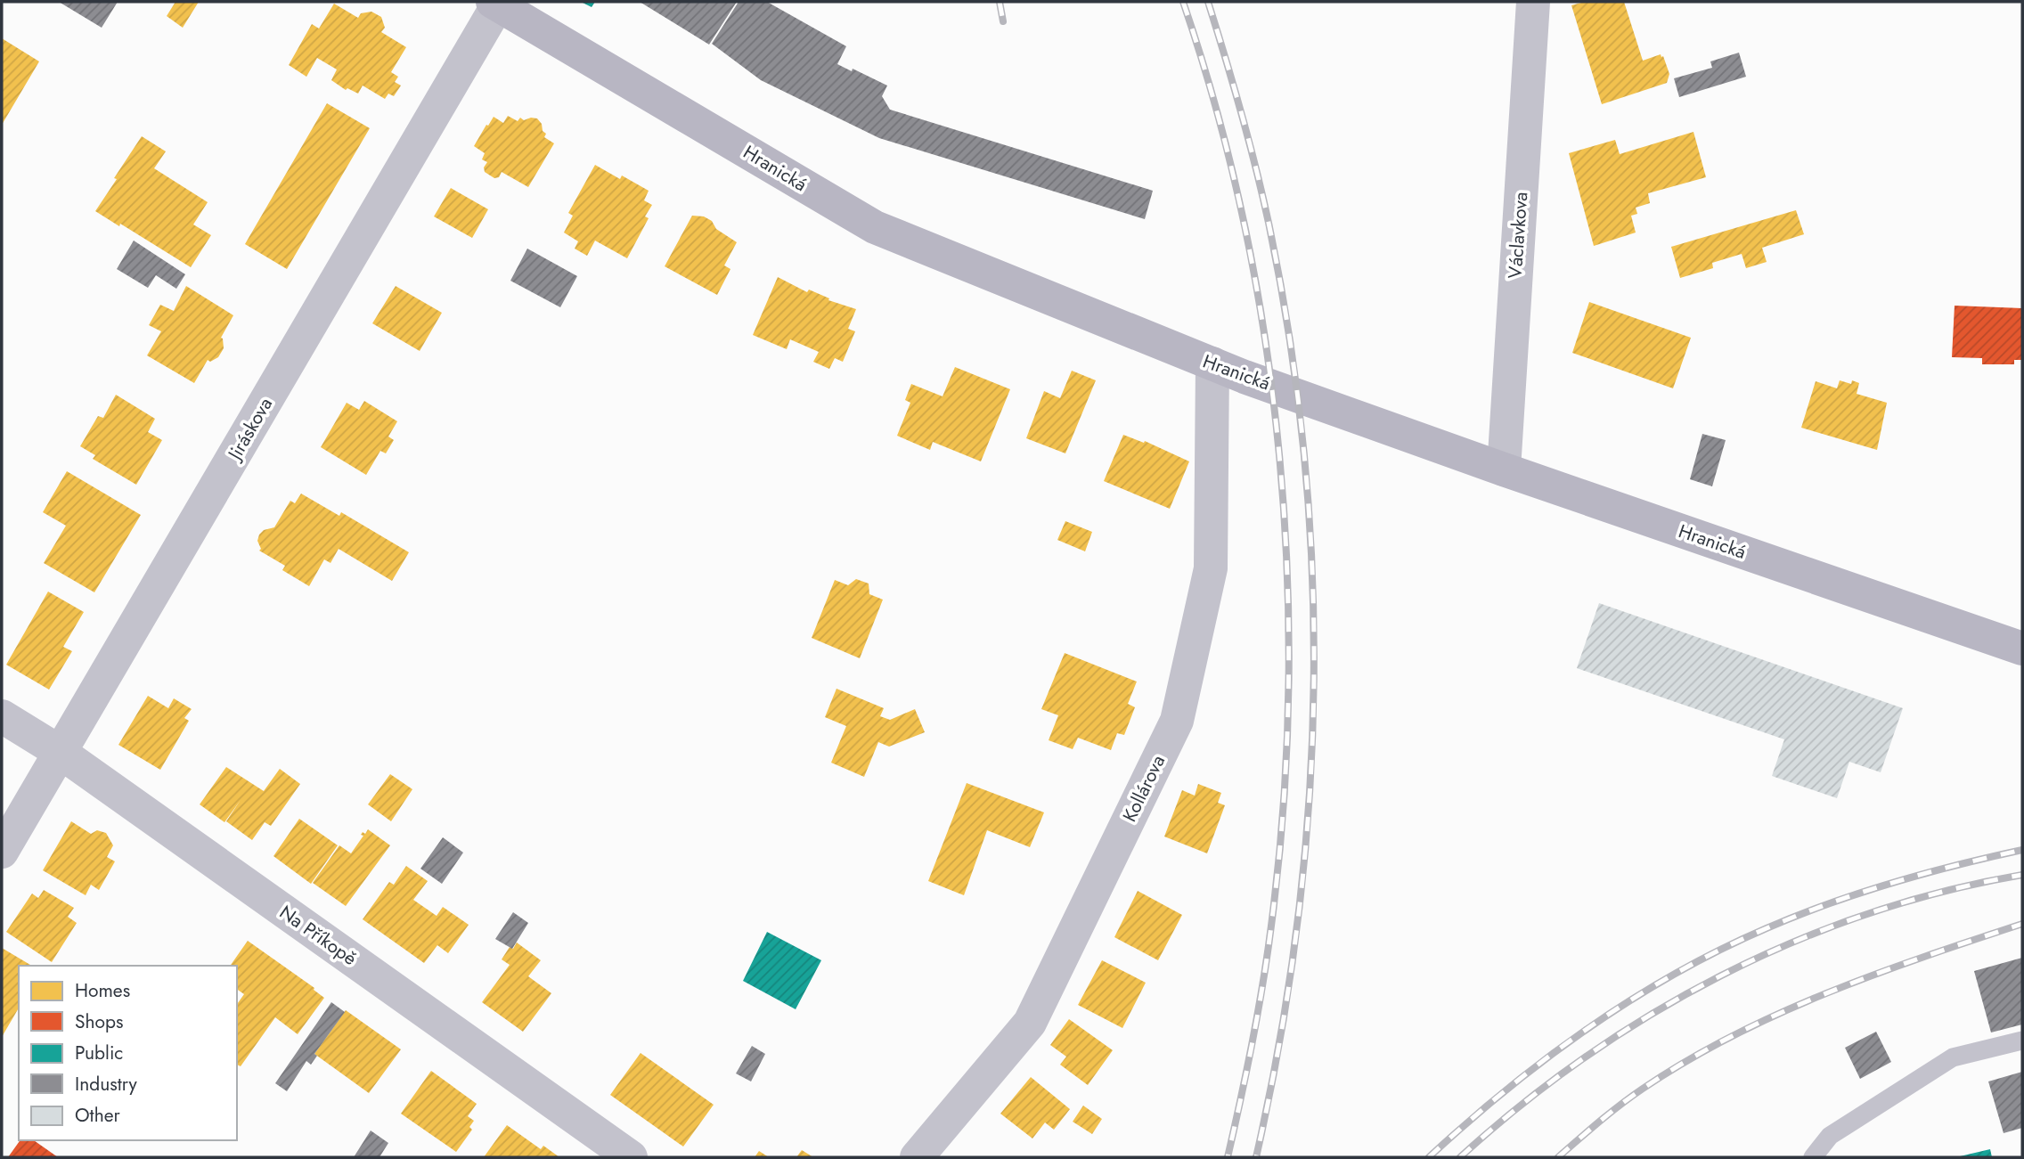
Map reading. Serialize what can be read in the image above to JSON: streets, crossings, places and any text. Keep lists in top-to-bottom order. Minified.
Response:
{"streets":{"street":["Hranická","Václavkova","Jiráskova","Kollárova","Na Příkopě"]},"crossings":[["Hranická","Václavkova"],["Hranická","Jiráskova"],["Hranická","Kollárova"],["Jiráskova","Na Příkopě"]],"legend":["Homes","Shops","Public","Industry","Other"]}
